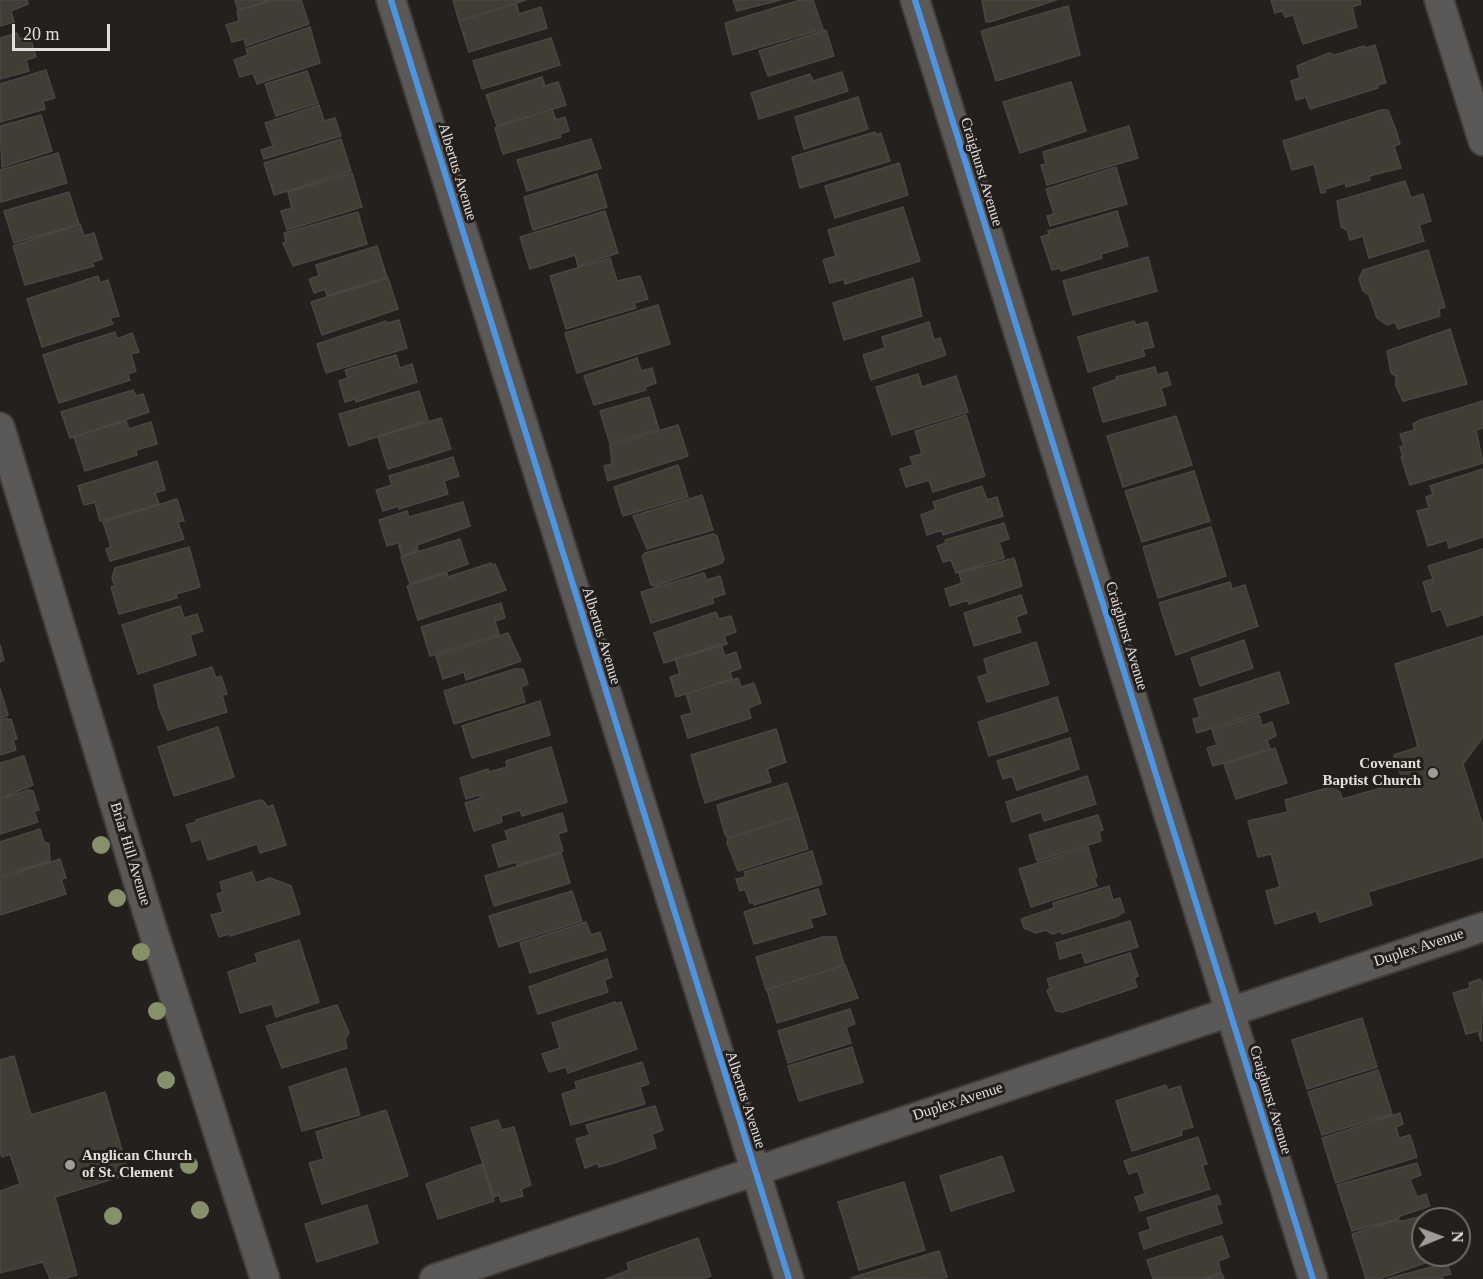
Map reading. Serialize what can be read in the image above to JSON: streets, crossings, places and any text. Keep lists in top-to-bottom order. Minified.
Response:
{"streets":{"street":["Albertus Avenue","Craighurst Avenue","Briar Hill Avenue","Duplex Avenue"]},"crossings":[["Albertus Avenue","Duplex Avenue"],["Craighurst Avenue","Duplex Avenue"]],"places":["Covenant Baptist Church","Anglican Church of St. Clement"],"scale_bar":"20 m","north":"right"}
